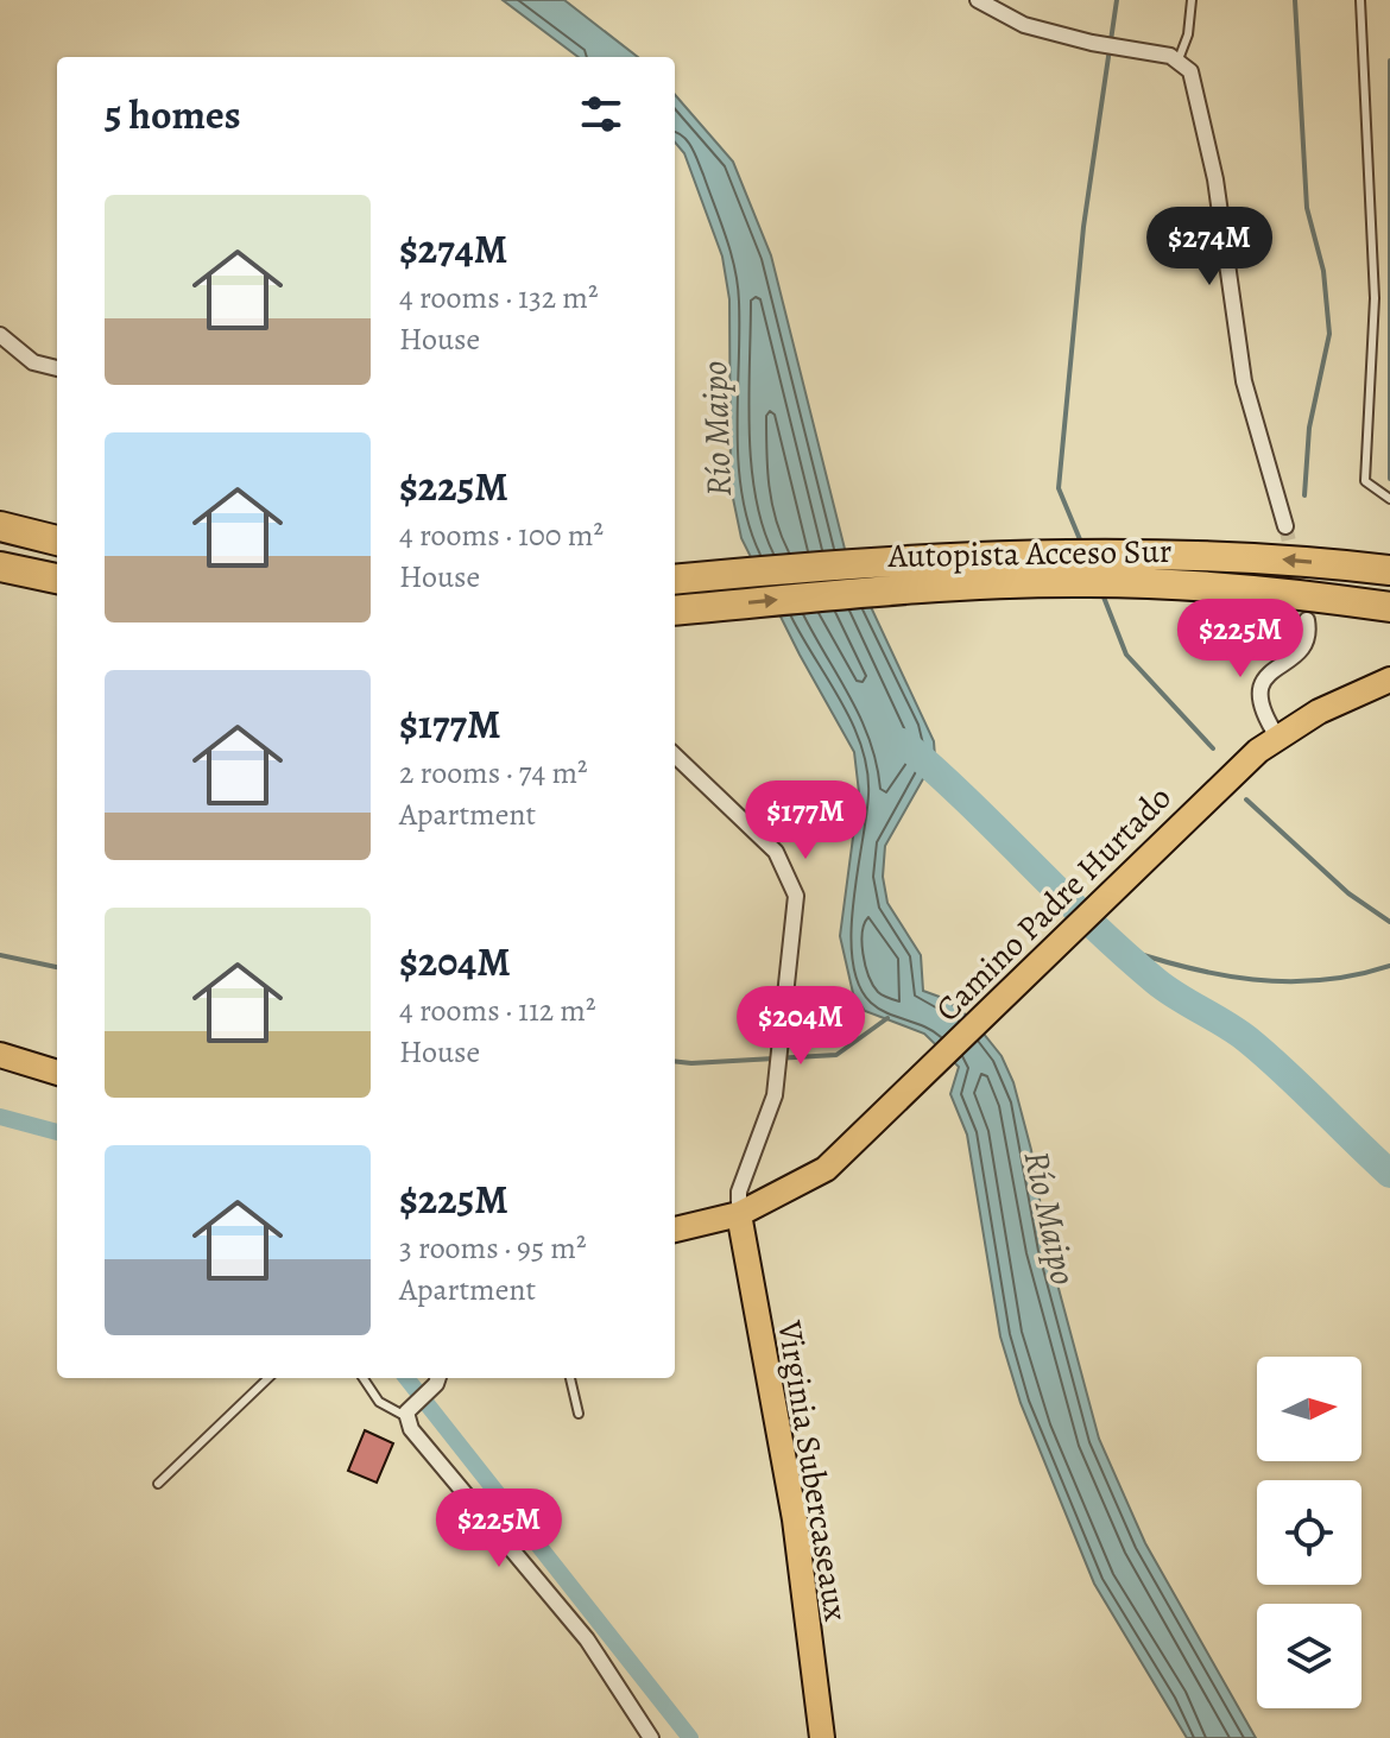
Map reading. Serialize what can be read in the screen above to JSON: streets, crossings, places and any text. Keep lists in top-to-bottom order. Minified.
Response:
{"streets":{"highway":["Autopista Acceso Sur"],"main road":["Camino Padre Hurtado","Virginia Subercaseaux"]},"crossings":[["Camino Padre Hurtado","Virginia Subercaseaux"]],"water":["Río Maipo"],"north":"right","page":{"heading":"5 homes","list":[{"name":"$274M","note":"4 rooms · 132 m² · House"},{"name":"$225M","note":"4 rooms · 100 m² · House"},{"name":"$177M","note":"2 rooms · 74 m² · Apartment"},{"name":"$204M","note":"4 rooms · 112 m² · House"},{"name":"$225M","note":"3 rooms · 95 m² · Apartment"}],"price":["$274M","$225M","$177M","$204M","$225M"]}}
